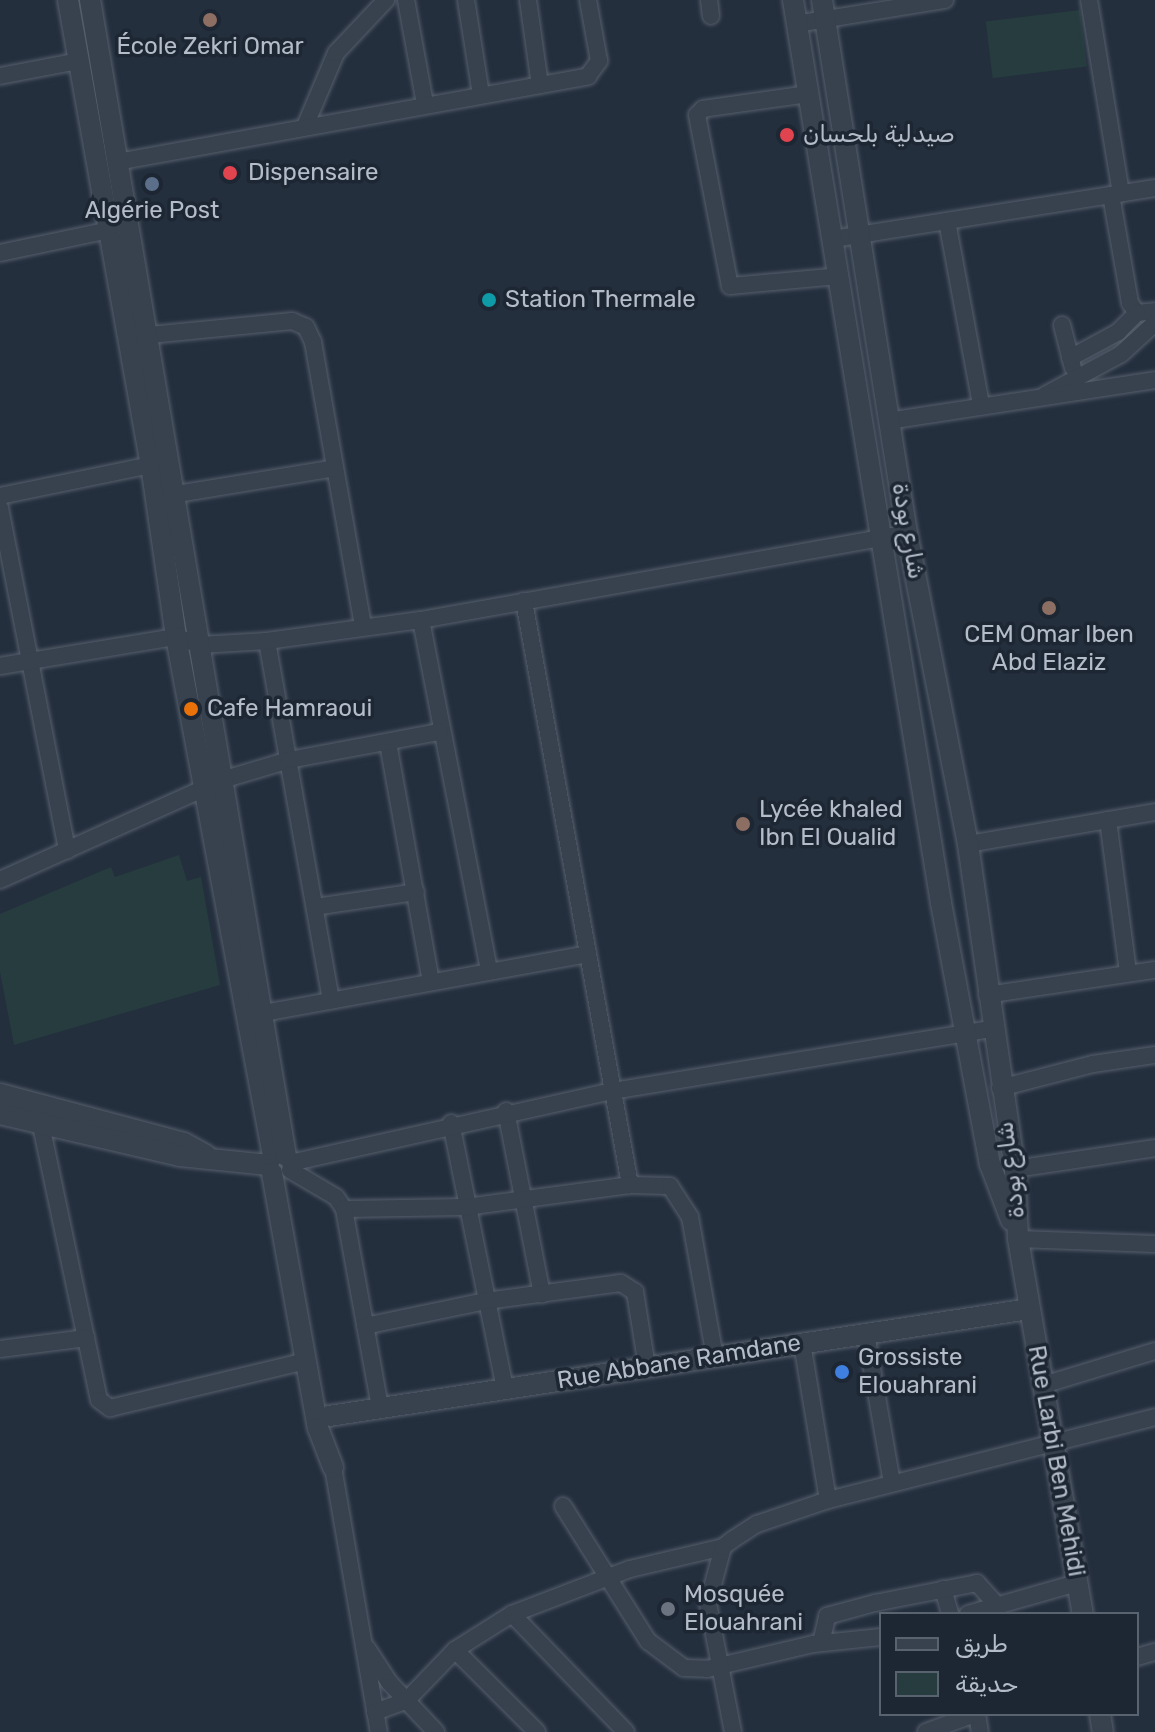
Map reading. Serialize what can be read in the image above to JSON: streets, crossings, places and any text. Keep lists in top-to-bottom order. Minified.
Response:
{"streets":{"street":["شارع بودة","Rue Abbane Ramdane","Rue Larbi Ben Mehidi"]},"crossings":[["شارع بودة","Rue Larbi Ben Mehidi"],["Rue Abbane Ramdane","Rue Larbi Ben Mehidi"]],"places":["École Zekri Omar","صيدلية بلحسان","Dispensaire","Algérie Post","Station Thermale","CEM Omar Iben Abd Elaziz","Cafe Hamraoui","Lycée khaled Ibn El Oualid","Grossiste Elouahrani","Mosquée Elouahrani"],"legend":["طريق","حديقة"]}
